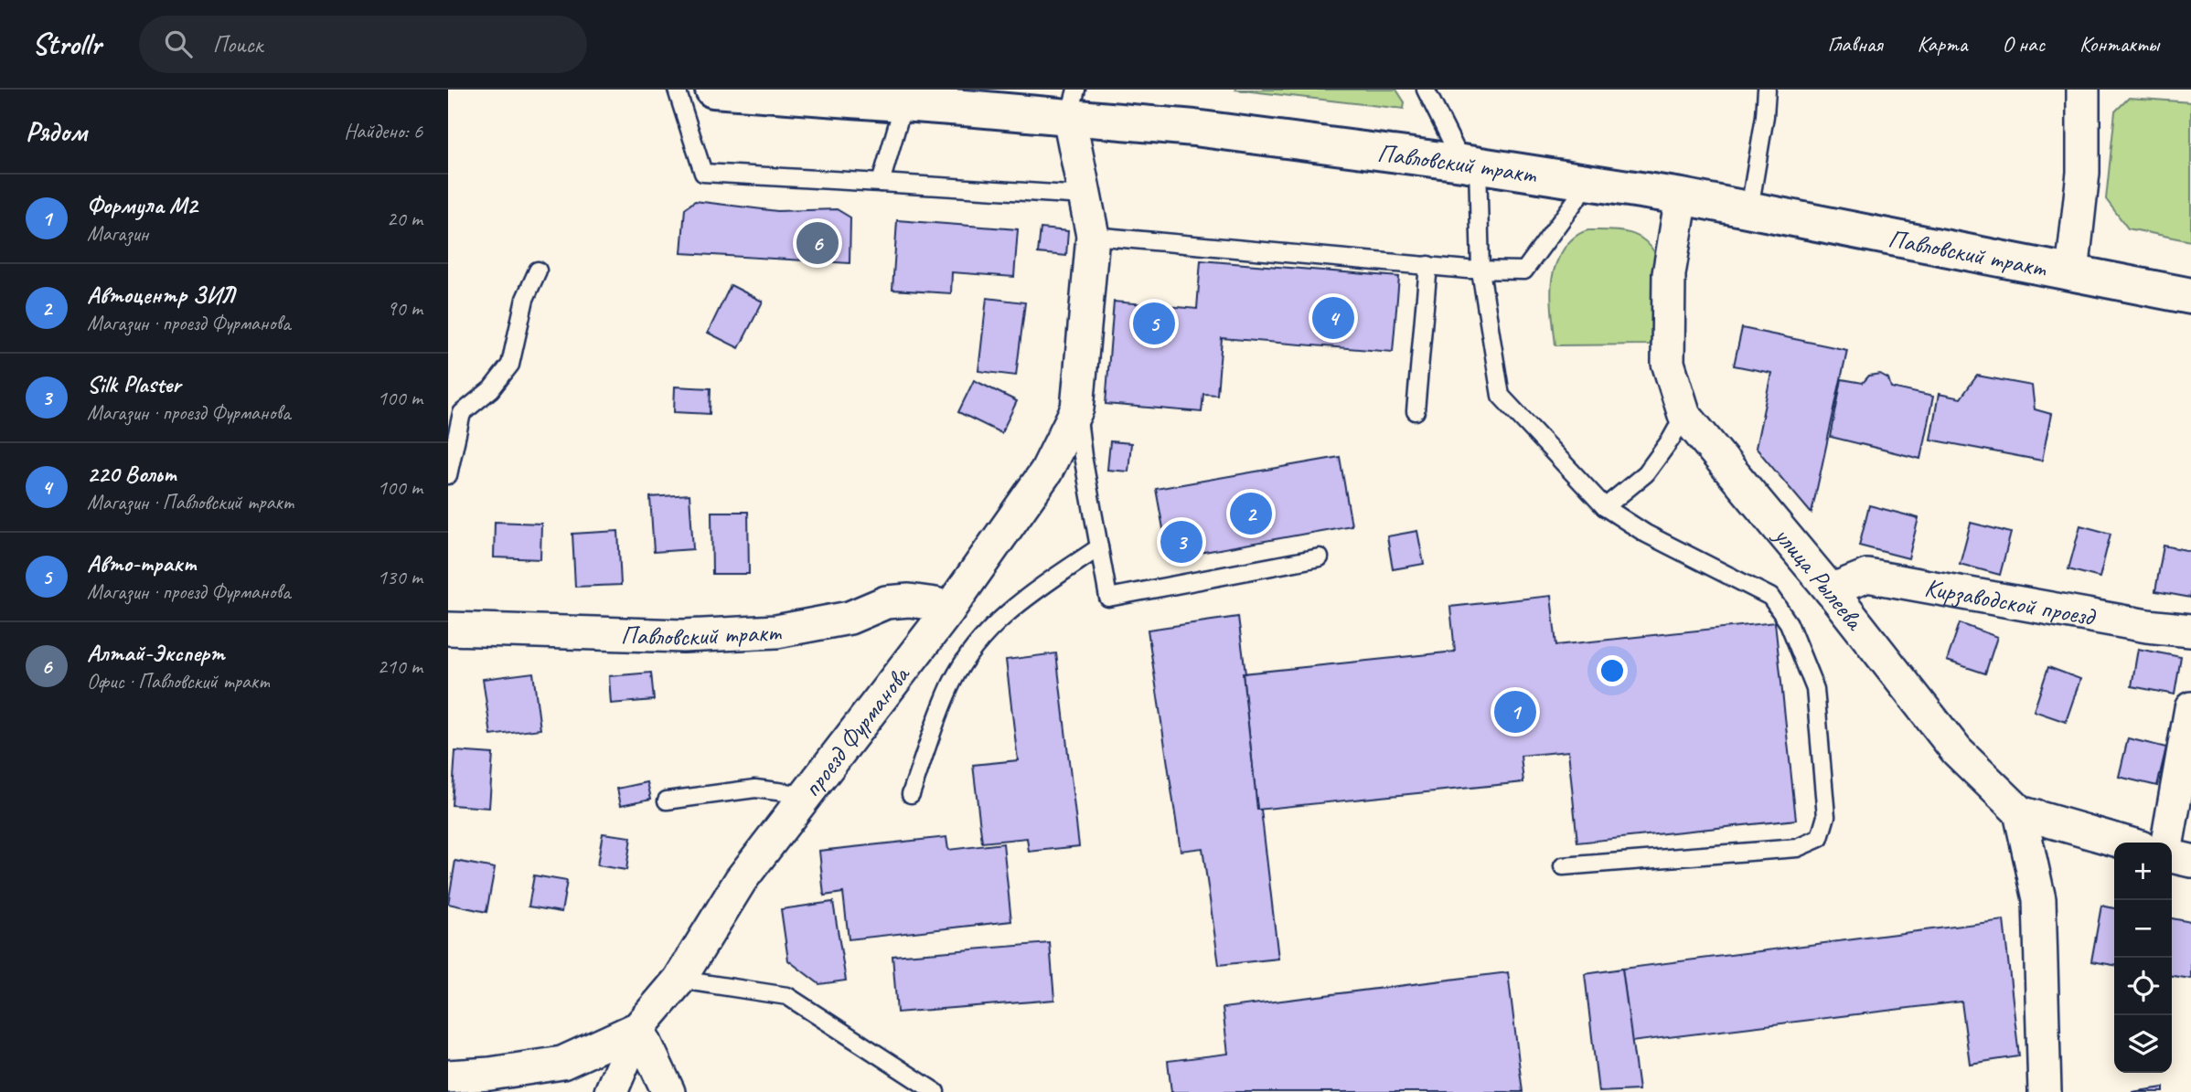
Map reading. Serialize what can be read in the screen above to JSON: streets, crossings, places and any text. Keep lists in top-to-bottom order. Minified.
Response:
{"streets":{"main road":["Павловский тракт"],"street":["улица Рылеева","Кирзаводской проезд","проезд Фурманова"]},"crossings":[["Павловский тракт","улица Рылеева"],["Павловский тракт","проезд Фурманова"],["улица Рылеева","Кирзаводской проезд"]],"page":{"header":"Strollr","search":"Поиск","nav":["Главная","Карта","О нас","Контакты"],"heading":["Рядом","Найдено: 6"],"list":[{"mark":"1","name":"Формула М2","note":"Магазин","value":"20 m"},{"mark":"2","name":"Автоцентр ЗИЛ","note":"Магазин · проезд Фурманова","value":"90 m"},{"mark":"3","name":"Silk Plaster","note":"Магазин · проезд Фурманова","value":"100 m"},{"mark":"4","name":"220 Вольт","note":"Магазин · Павловский тракт","value":"100 m"},{"mark":"5","name":"Авто-тракт","note":"Магазин · проезд Фурманова","value":"130 m"},{"mark":"6","name":"Алтай-Эксперт","note":"Офис · Павловский тракт","value":"210 m"}],"pins":["6","4","5","2","3","1"],"map_buttons":["+","−"]}}
